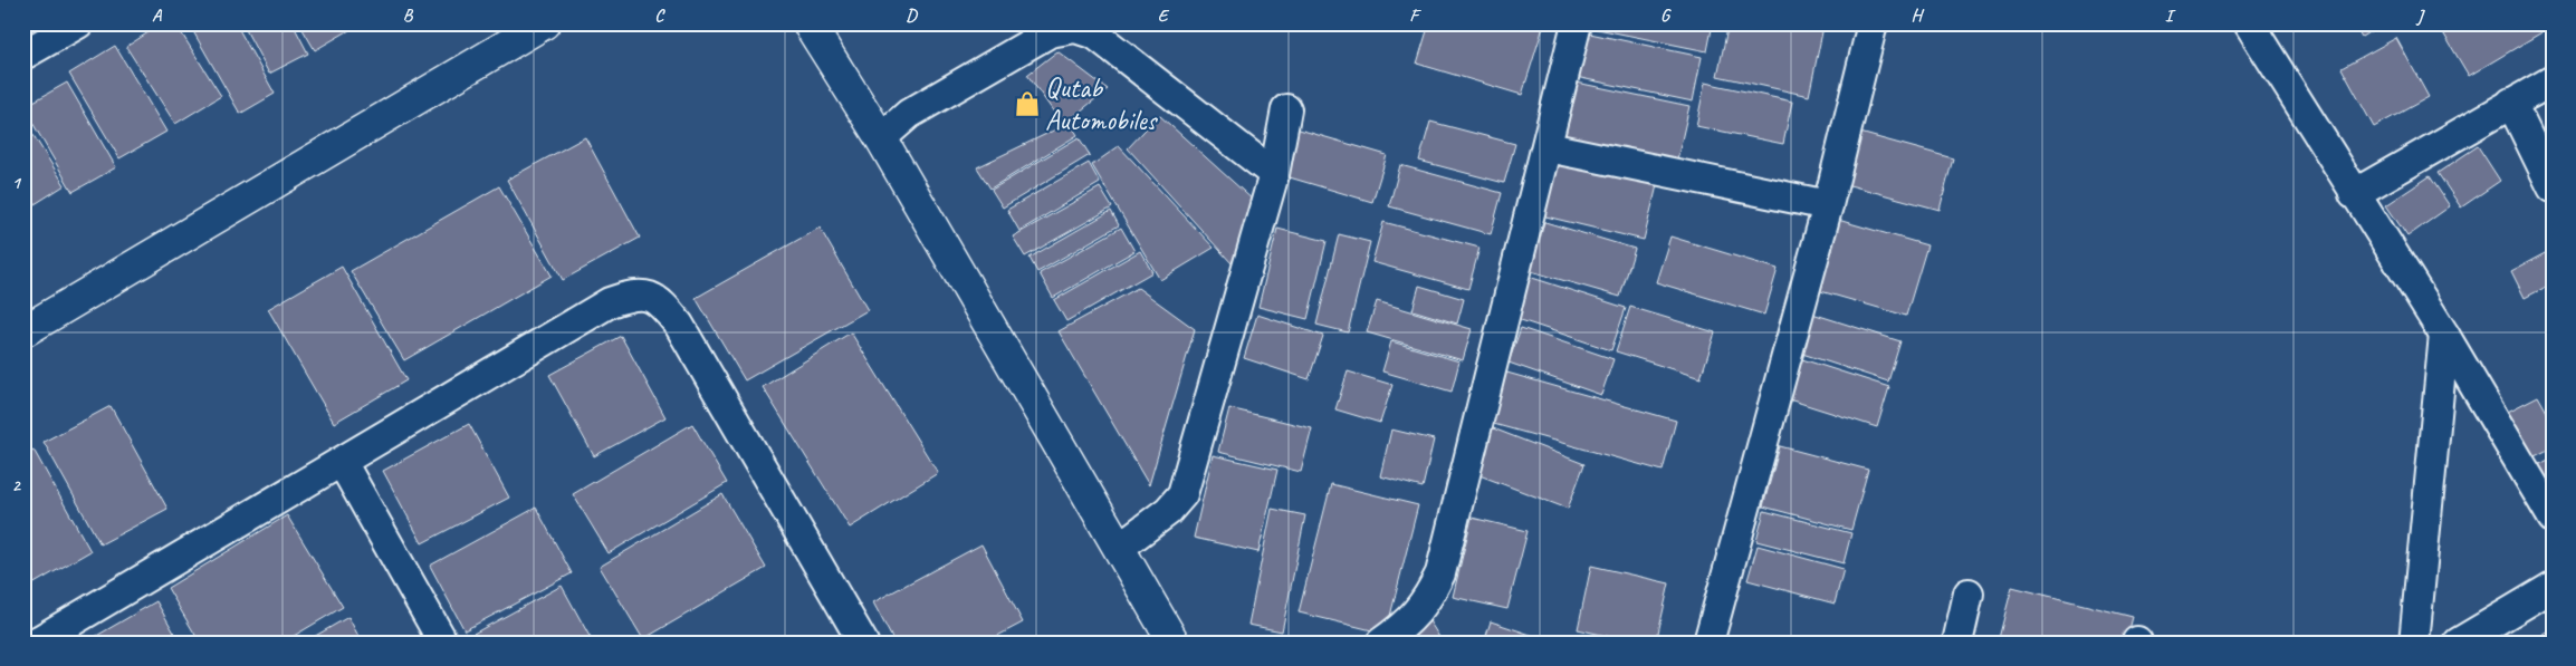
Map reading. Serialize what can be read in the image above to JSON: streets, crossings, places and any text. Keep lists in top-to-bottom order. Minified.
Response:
{"places":{"shop":["Qutab Automobiles"]},"grid":{"columns":["A","B","C","D","E","F","G","H","I","J"],"rows":["1","2"]}}
